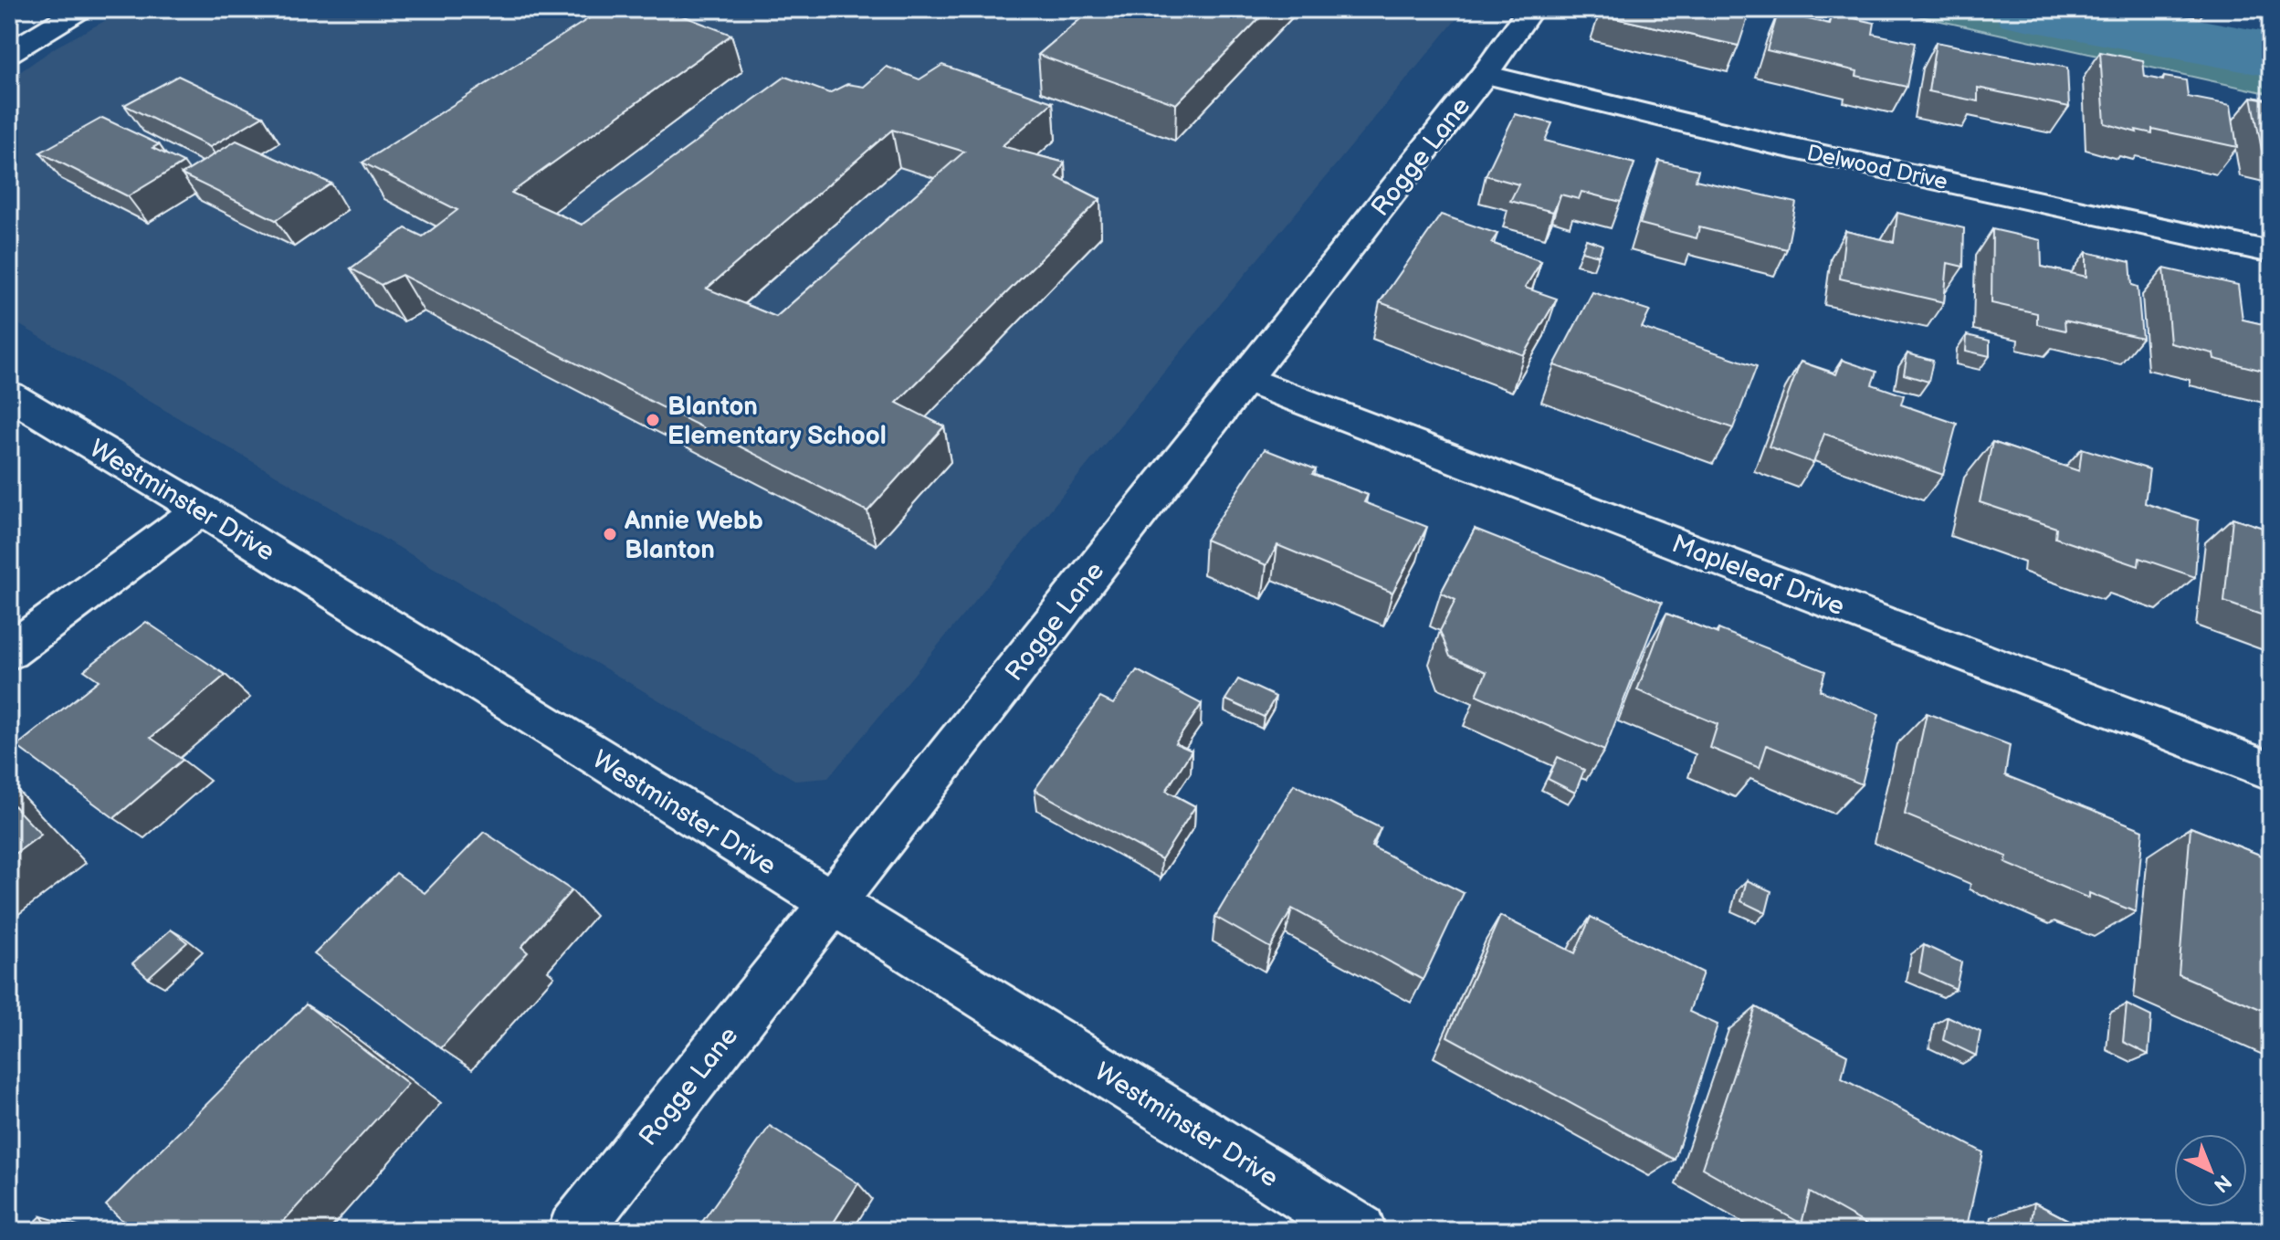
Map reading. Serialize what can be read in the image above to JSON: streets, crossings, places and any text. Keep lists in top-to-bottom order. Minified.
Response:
{"streets":{"street":["Rogge Lane","Delwood Drive","Westminster Drive","Mapleleaf Drive"]},"crossings":[["Rogge Lane","Delwood Drive"],["Rogge Lane","Westminster Drive"],["Rogge Lane","Mapleleaf Drive"]],"places":["Blanton Elementary School","Annie Webb Blanton"],"north":"bottom right"}
